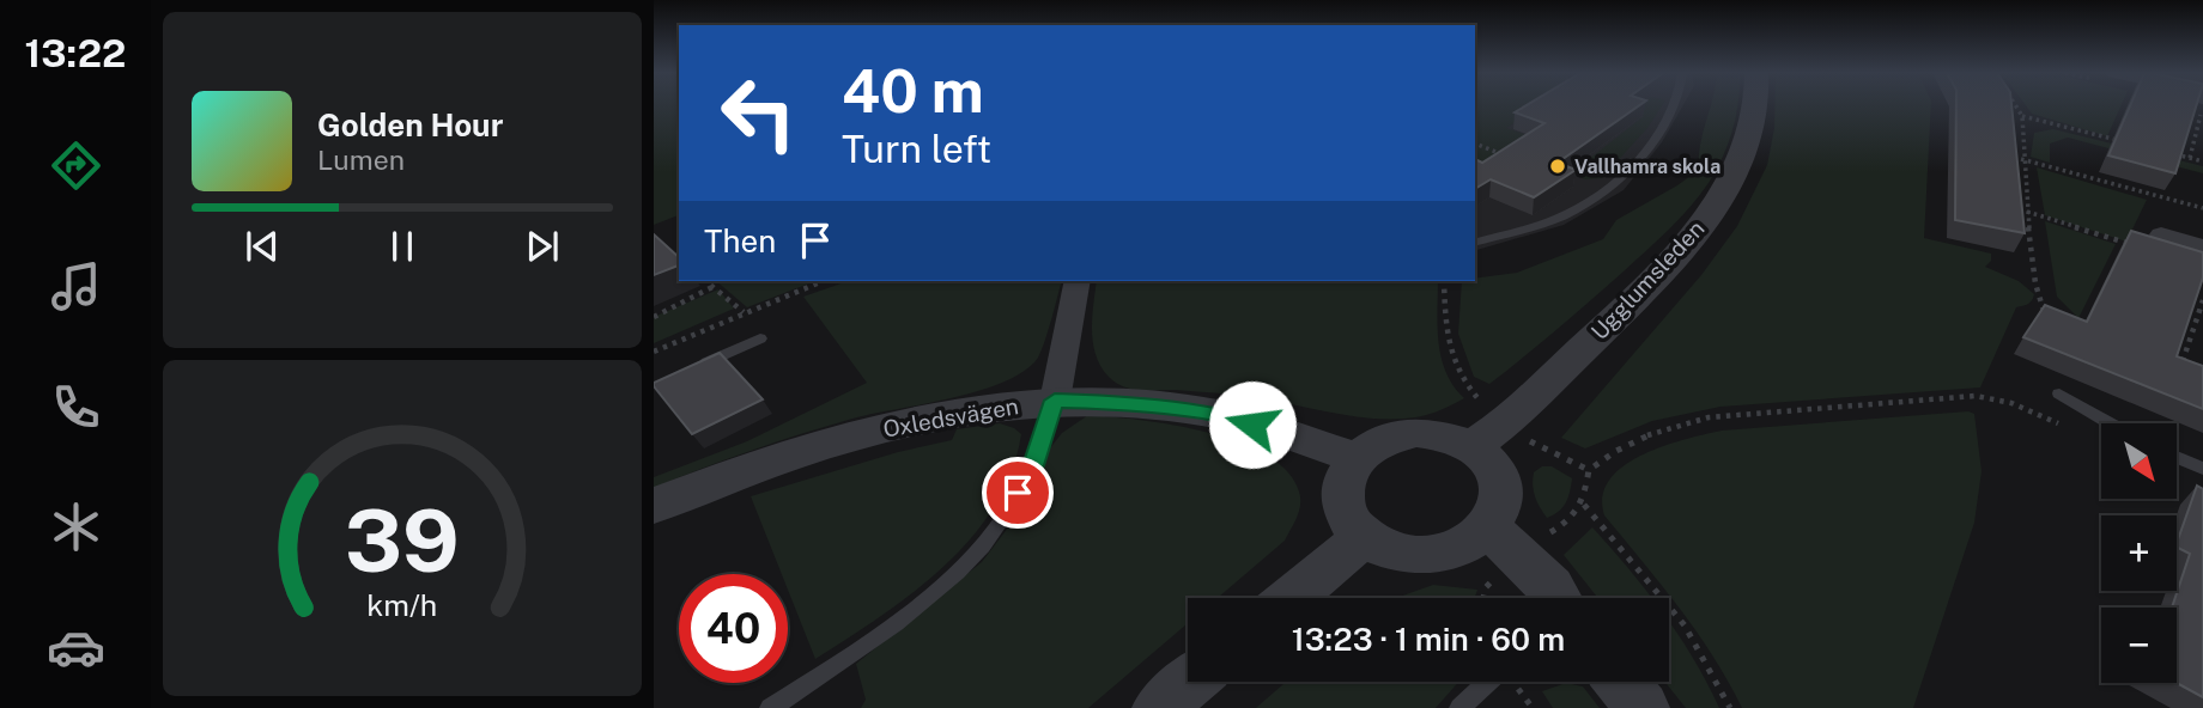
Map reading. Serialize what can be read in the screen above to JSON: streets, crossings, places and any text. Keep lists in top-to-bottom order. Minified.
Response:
{"streets":{"street":["Ugglumsleden","Oxledsvägen"]},"crossings":[["Ugglumsleden","Oxledsvägen"]],"places":["Vallhamra skola"],"north":"bottom right","page":{"tabs":"13:22","turn":["40 m","Turn left"],"song":["Golden Hour","Lumen"],"then":"Then","map_buttons":["+","−"],"limit":"40","trip":"13:23 · 1 min · 60 m","gauge":["39","km/h"]}}
